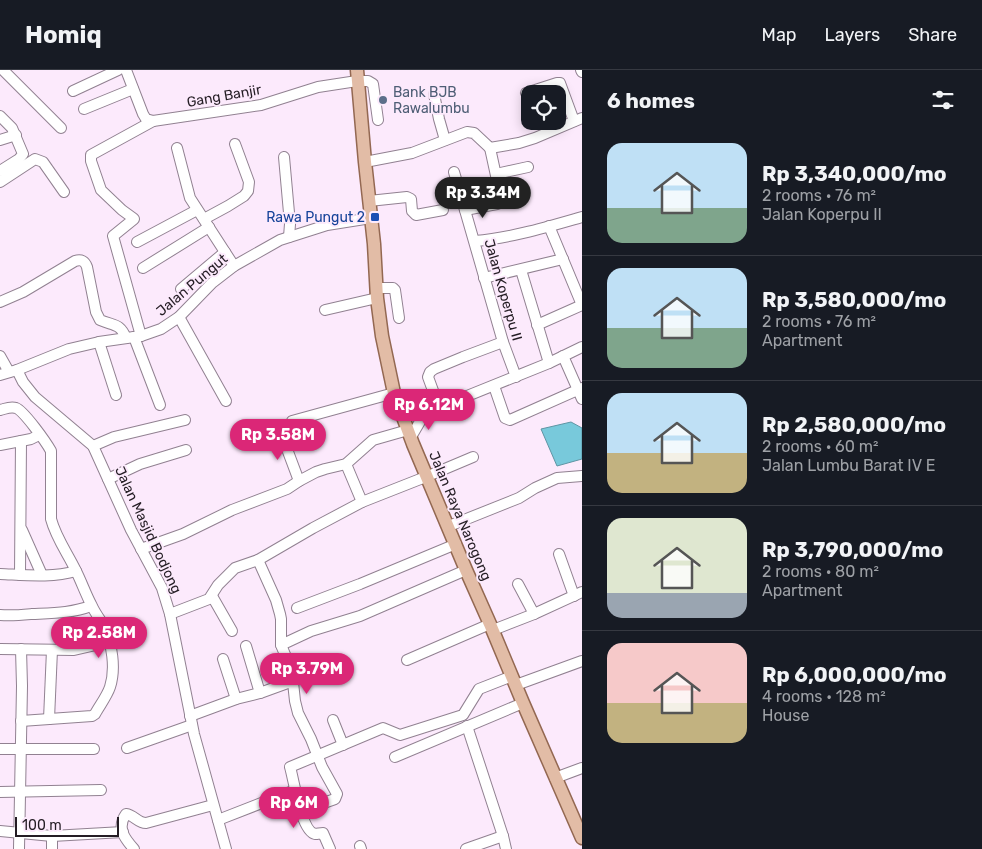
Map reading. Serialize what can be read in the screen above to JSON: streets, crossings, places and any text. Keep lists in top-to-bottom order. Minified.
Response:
{"streets":{"main road":["Jalan Raya Narogong"],"street":["Gang Banjir","Jalan Pungut","Jalan Koperpu II","Jalan Masjid Bodjong"]},"crossings":[["Gang Banjir","Jalan Raya Narogong"],["Jalan Pungut","Jalan Raya Narogong"],["Jalan Pungut","Jalan Masjid Bodjong"]],"places":{"other":["Bank BJB Rawalumbu"],"transit":["Rawa Pungut 2"]},"scale_bar":"100 m","page":{"header":"Homiq","nav":["Map","Layers","Share"],"heading":"6 homes","list":[{"name":"Rp 3,340,000/mo","note":"2 rooms · 76 m² · Jalan Koperpu II"},{"name":"Rp 3,580,000/mo","note":"2 rooms · 76 m² · Apartment"},{"name":"Rp 2,580,000/mo","note":"2 rooms · 60 m² · Jalan Lumbu Barat IV E"},{"name":"Rp 3,790,000/mo","note":"2 rooms · 80 m² · Apartment"},{"name":"Rp 6,000,000/mo","note":"4 rooms · 128 m² · House"}],"price":["Rp 3.34M","Rp 6.12M","Rp 3.58M","Rp 2.58M","Rp 3.79M","Rp 6M"],"scale":"100 m"}}
